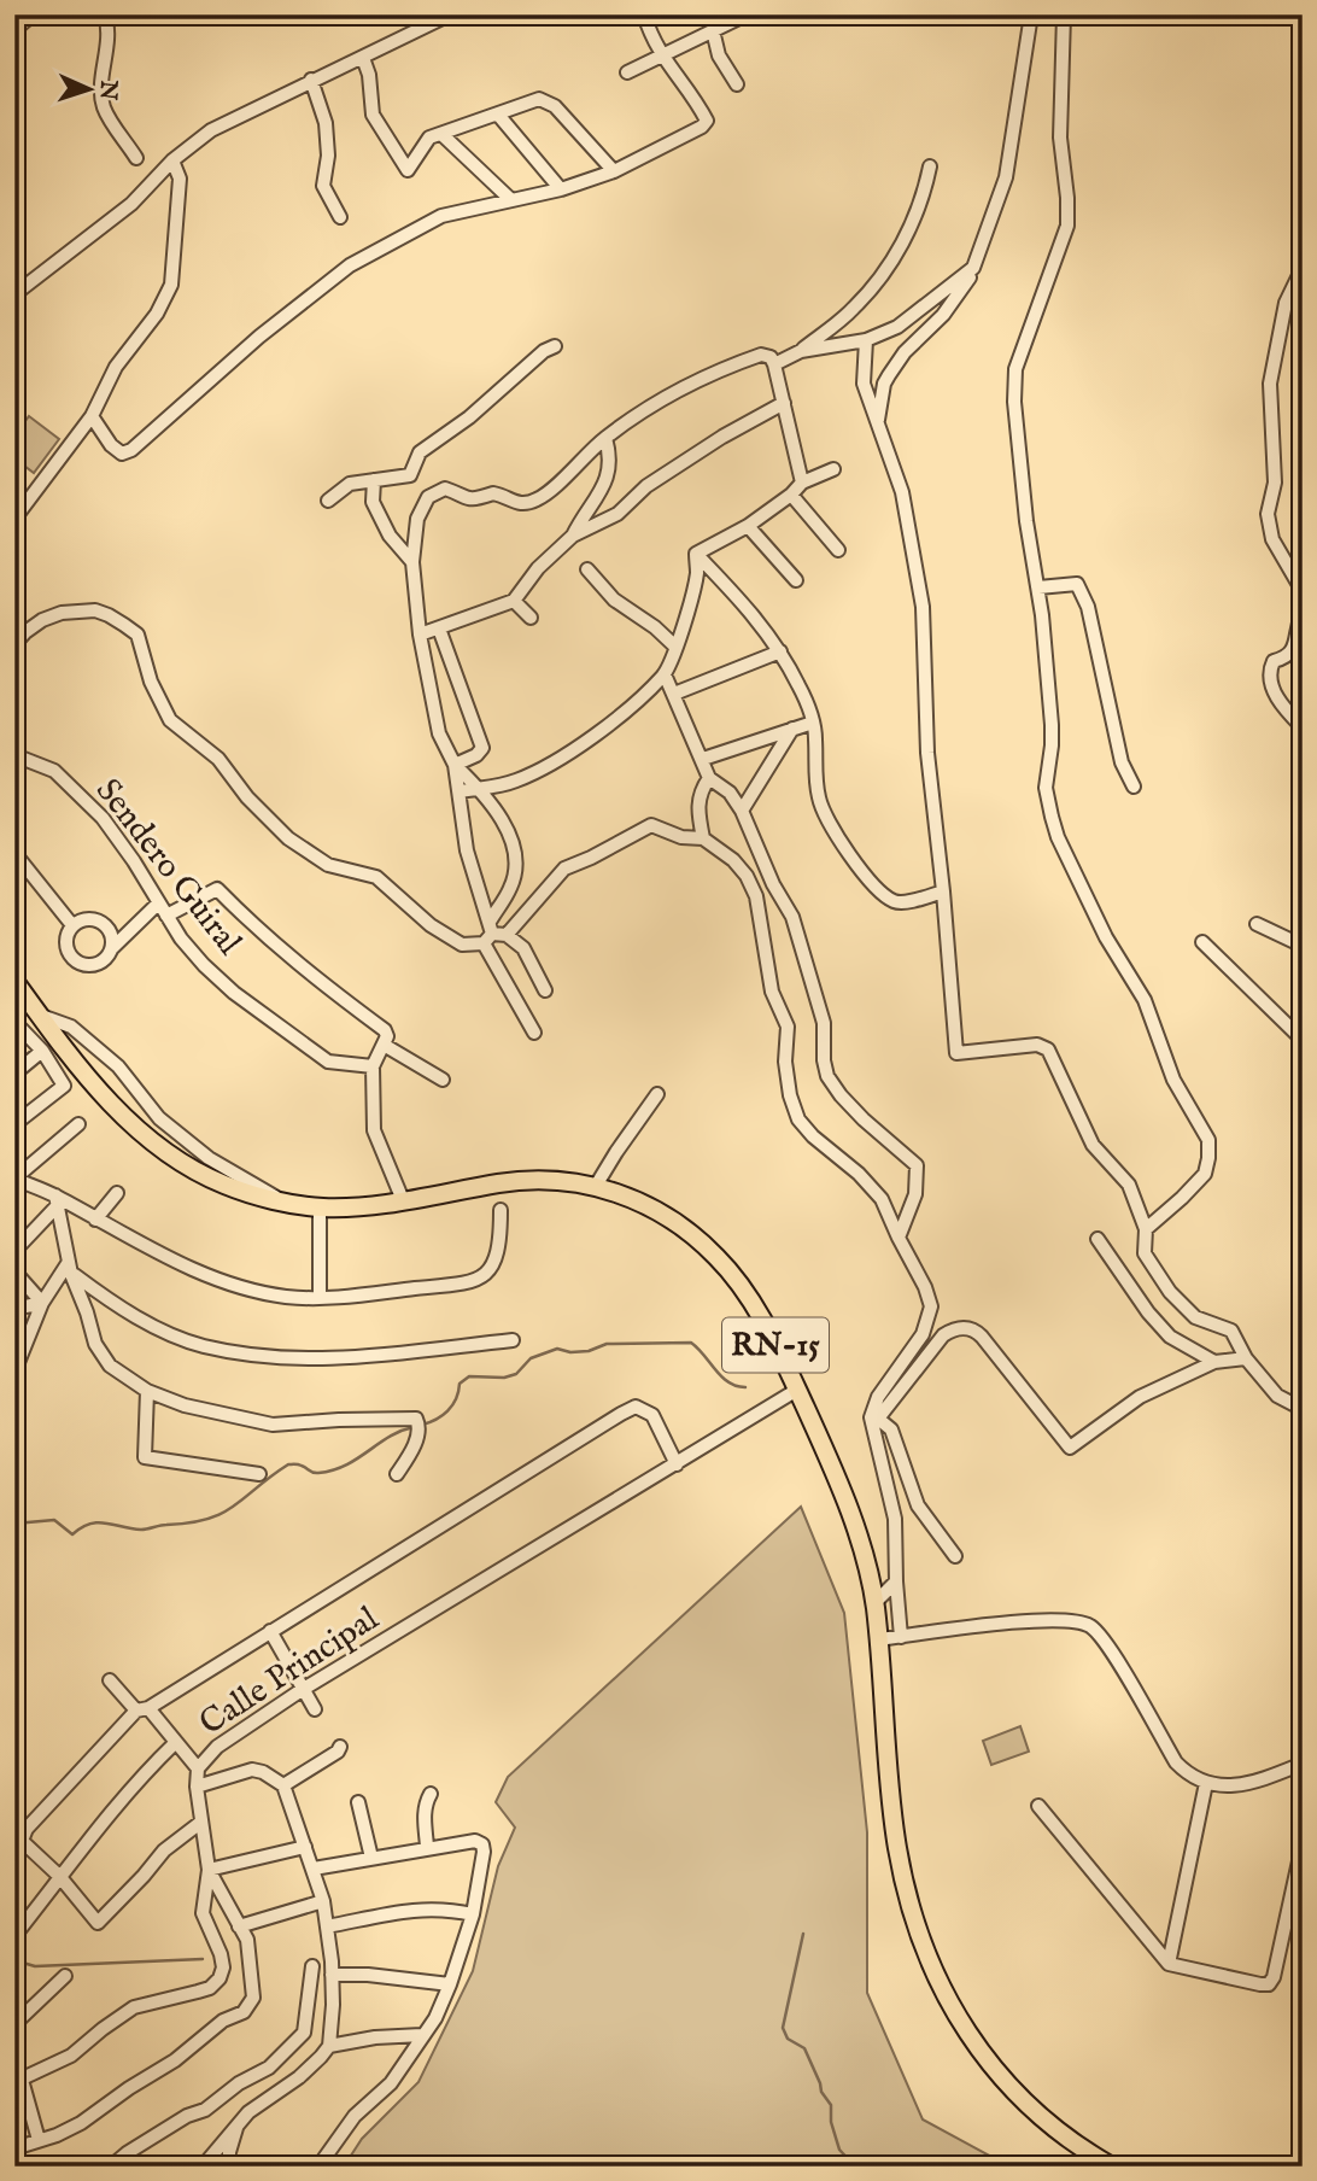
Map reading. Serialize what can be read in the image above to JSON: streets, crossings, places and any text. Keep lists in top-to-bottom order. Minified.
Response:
{"streets":{"main road":["RN-15"],"street":["Sendero Guiral","Calle Principal"]},"crossings":[["RN-15","Calle Principal"]],"north":"right"}
